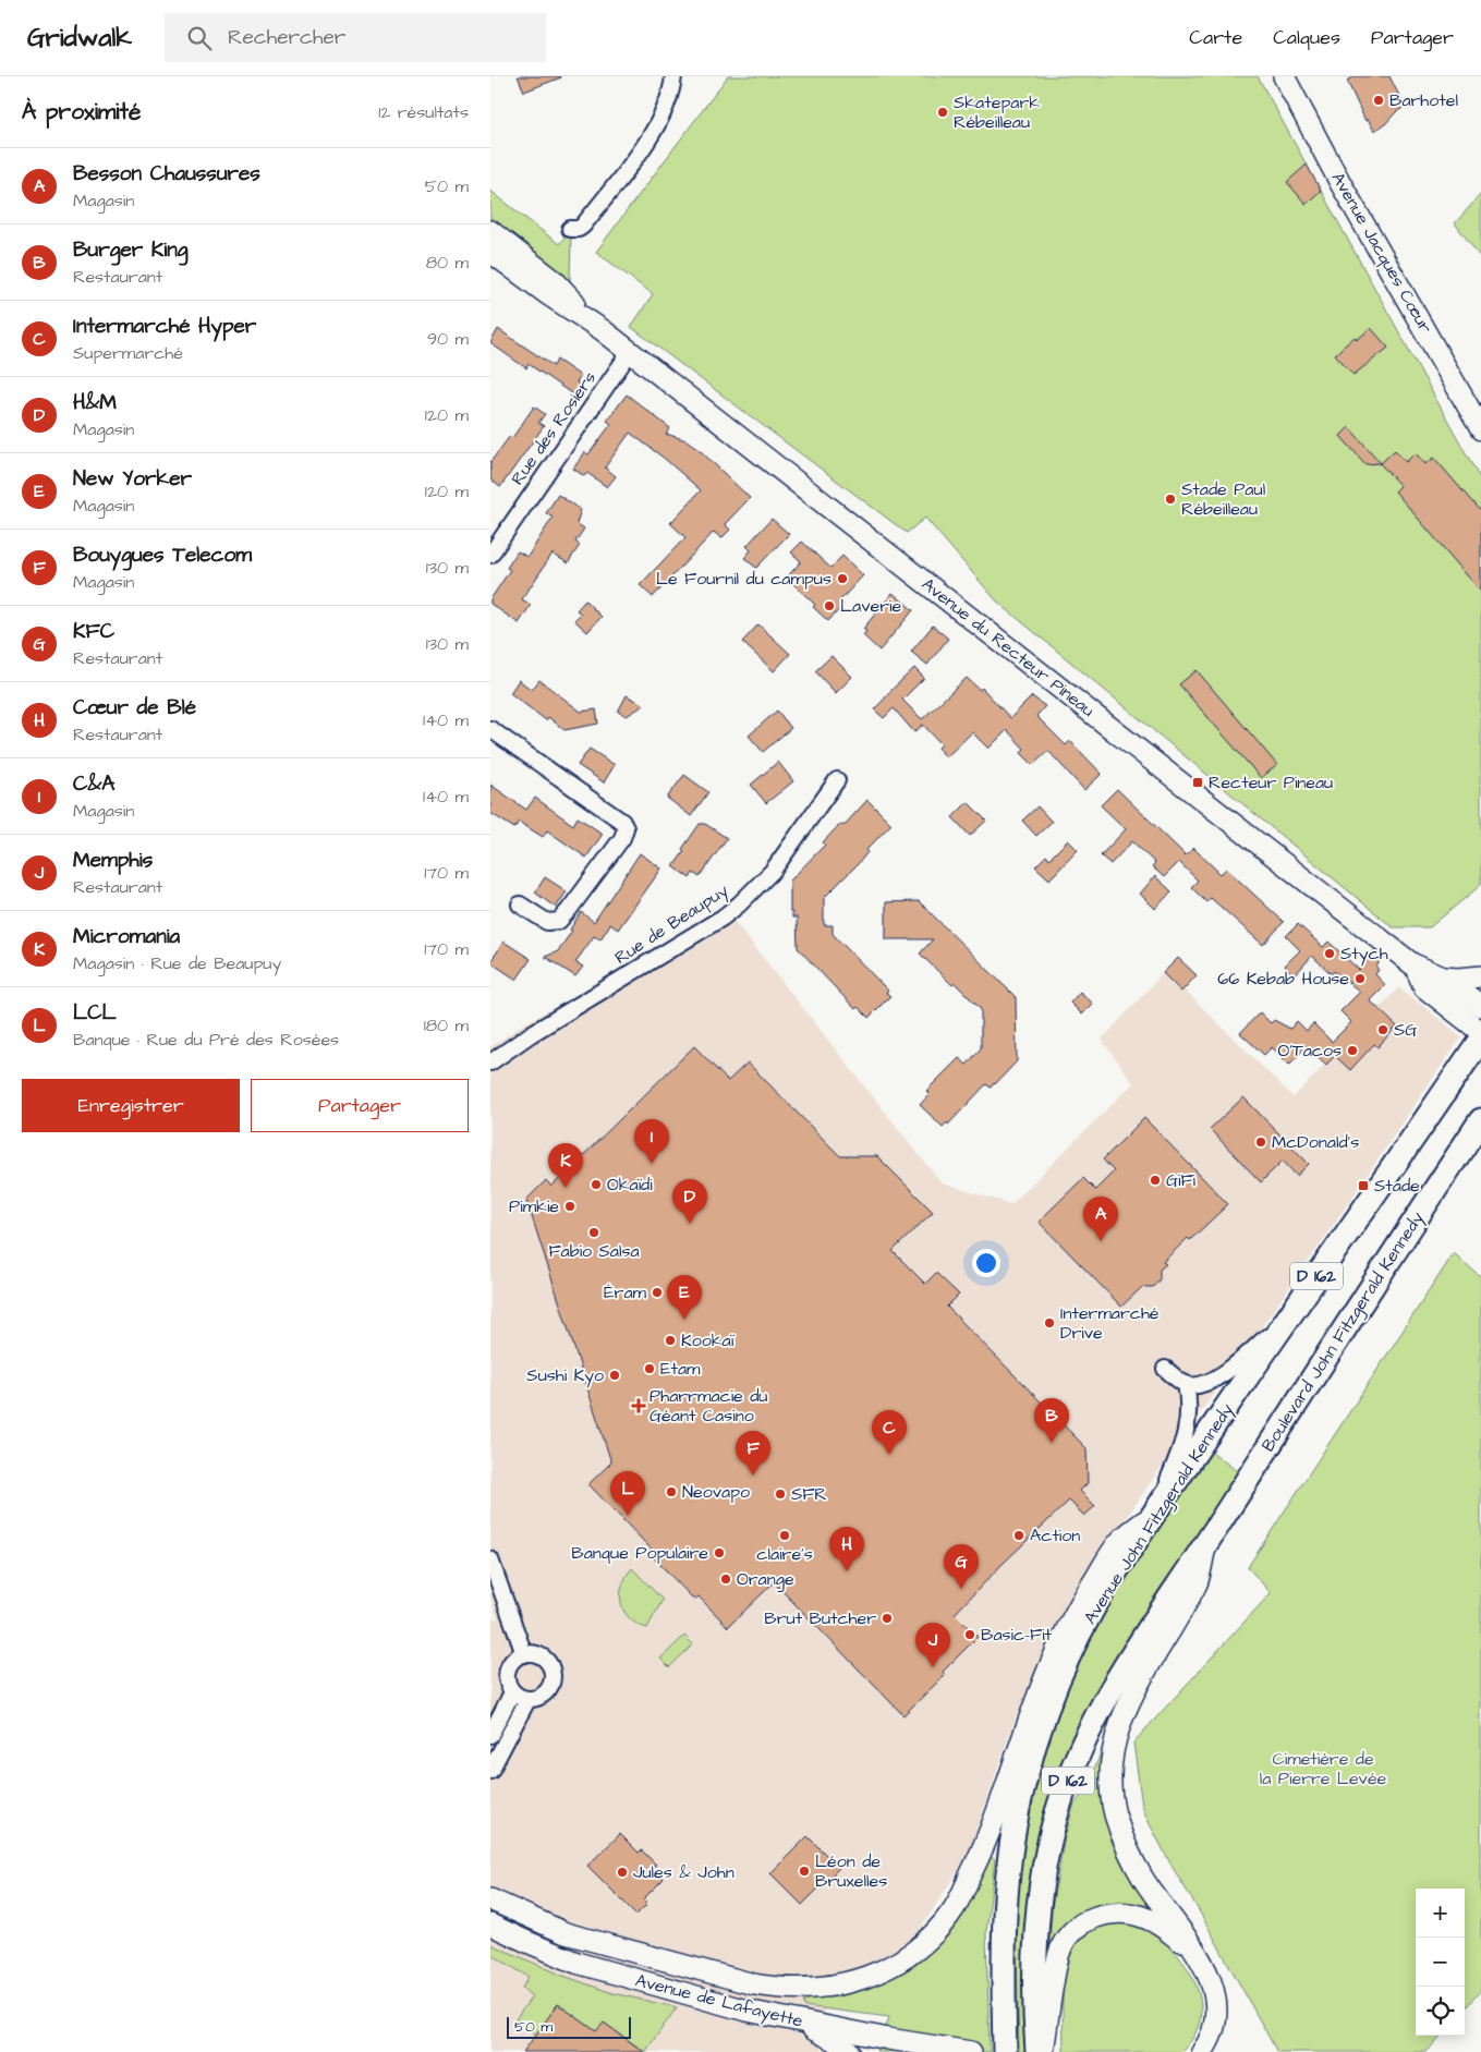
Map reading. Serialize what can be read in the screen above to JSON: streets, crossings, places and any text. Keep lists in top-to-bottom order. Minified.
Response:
{"streets":{"main road":["D 162","Boulevard John Fitzgerald Kennedy","Avenue John Fitzgerald Kennedy"],"street":["Avenue Jacques Cœur","Rue des Rosiers","Avenue du Recteur Pineau","Rue de Beaupuy","Avenue de Lafayette"]},"crossings":[["Rue des Rosiers","Avenue du Recteur Pineau"],["D 162","Boulevard John Fitzgerald Kennedy"],["Avenue John Fitzgerald Kennedy","Avenue de Lafayette"]],"parks":["Cimetière de la Pierre Levée"],"places":{"other":["Barhotel","Skatepark Rébeilleau","Stade Paul Rébeilleau","Le Fournil du campus","Laverie","Stych","66 Kebab House","SG","O'Tacos","McDonald's","GiFi","Okaïdi","Pimkie","Fabio Salsa","Éram","Intermarché Drive","Kookaï","Etam","Sushi Kyo","Neovapo","SFR","claire's","Action","Banque Populaire","Orange","Brut Butcher","Basic-Fit","Léon de Bruxelles","Jules & John"],"transit":["Recteur Pineau","Stade"],"health":["Pharrmacie du Géant Casino"]},"scale_bar":"50 m","page":{"header":"Gridwalk","search":"Rechercher","nav":["Carte","Calques","Partager"],"heading":["À proximité","12 résultats"],"list":[{"mark":"A","name":"Besson Chaussures","note":"Magasin","value":"50 m"},{"mark":"B","name":"Burger King","note":"Restaurant","value":"80 m"},{"mark":"C","name":"Intermarché Hyper","note":"Supermarché","value":"90 m"},{"mark":"D","name":"H&M","note":"Magasin","value":"120 m"},{"mark":"E","name":"New Yorker","note":"Magasin","value":"120 m"},{"mark":"F","name":"Bouygues Telecom","note":"Magasin","value":"130 m"},{"mark":"G","name":"KFC","note":"Restaurant","value":"130 m"},{"mark":"H","name":"Cœur de Blé","note":"Restaurant","value":"140 m"},{"mark":"I","name":"C&A","note":"Magasin","value":"140 m"},{"mark":"J","name":"Memphis","note":"Restaurant","value":"170 m"},{"mark":"K","name":"Micromania","note":"Magasin · Rue de Beaupuy","value":"170 m"},{"mark":"L","name":"LCL","note":"Banque · Rue du Pré des Rosées","value":"180 m"}],"buttons":["Enregistrer","Partager"],"pins":["I","K","D","A","E","B","C","F","L","H","G","J"],"map_buttons":["+","−"],"scale":"50 m"}}
